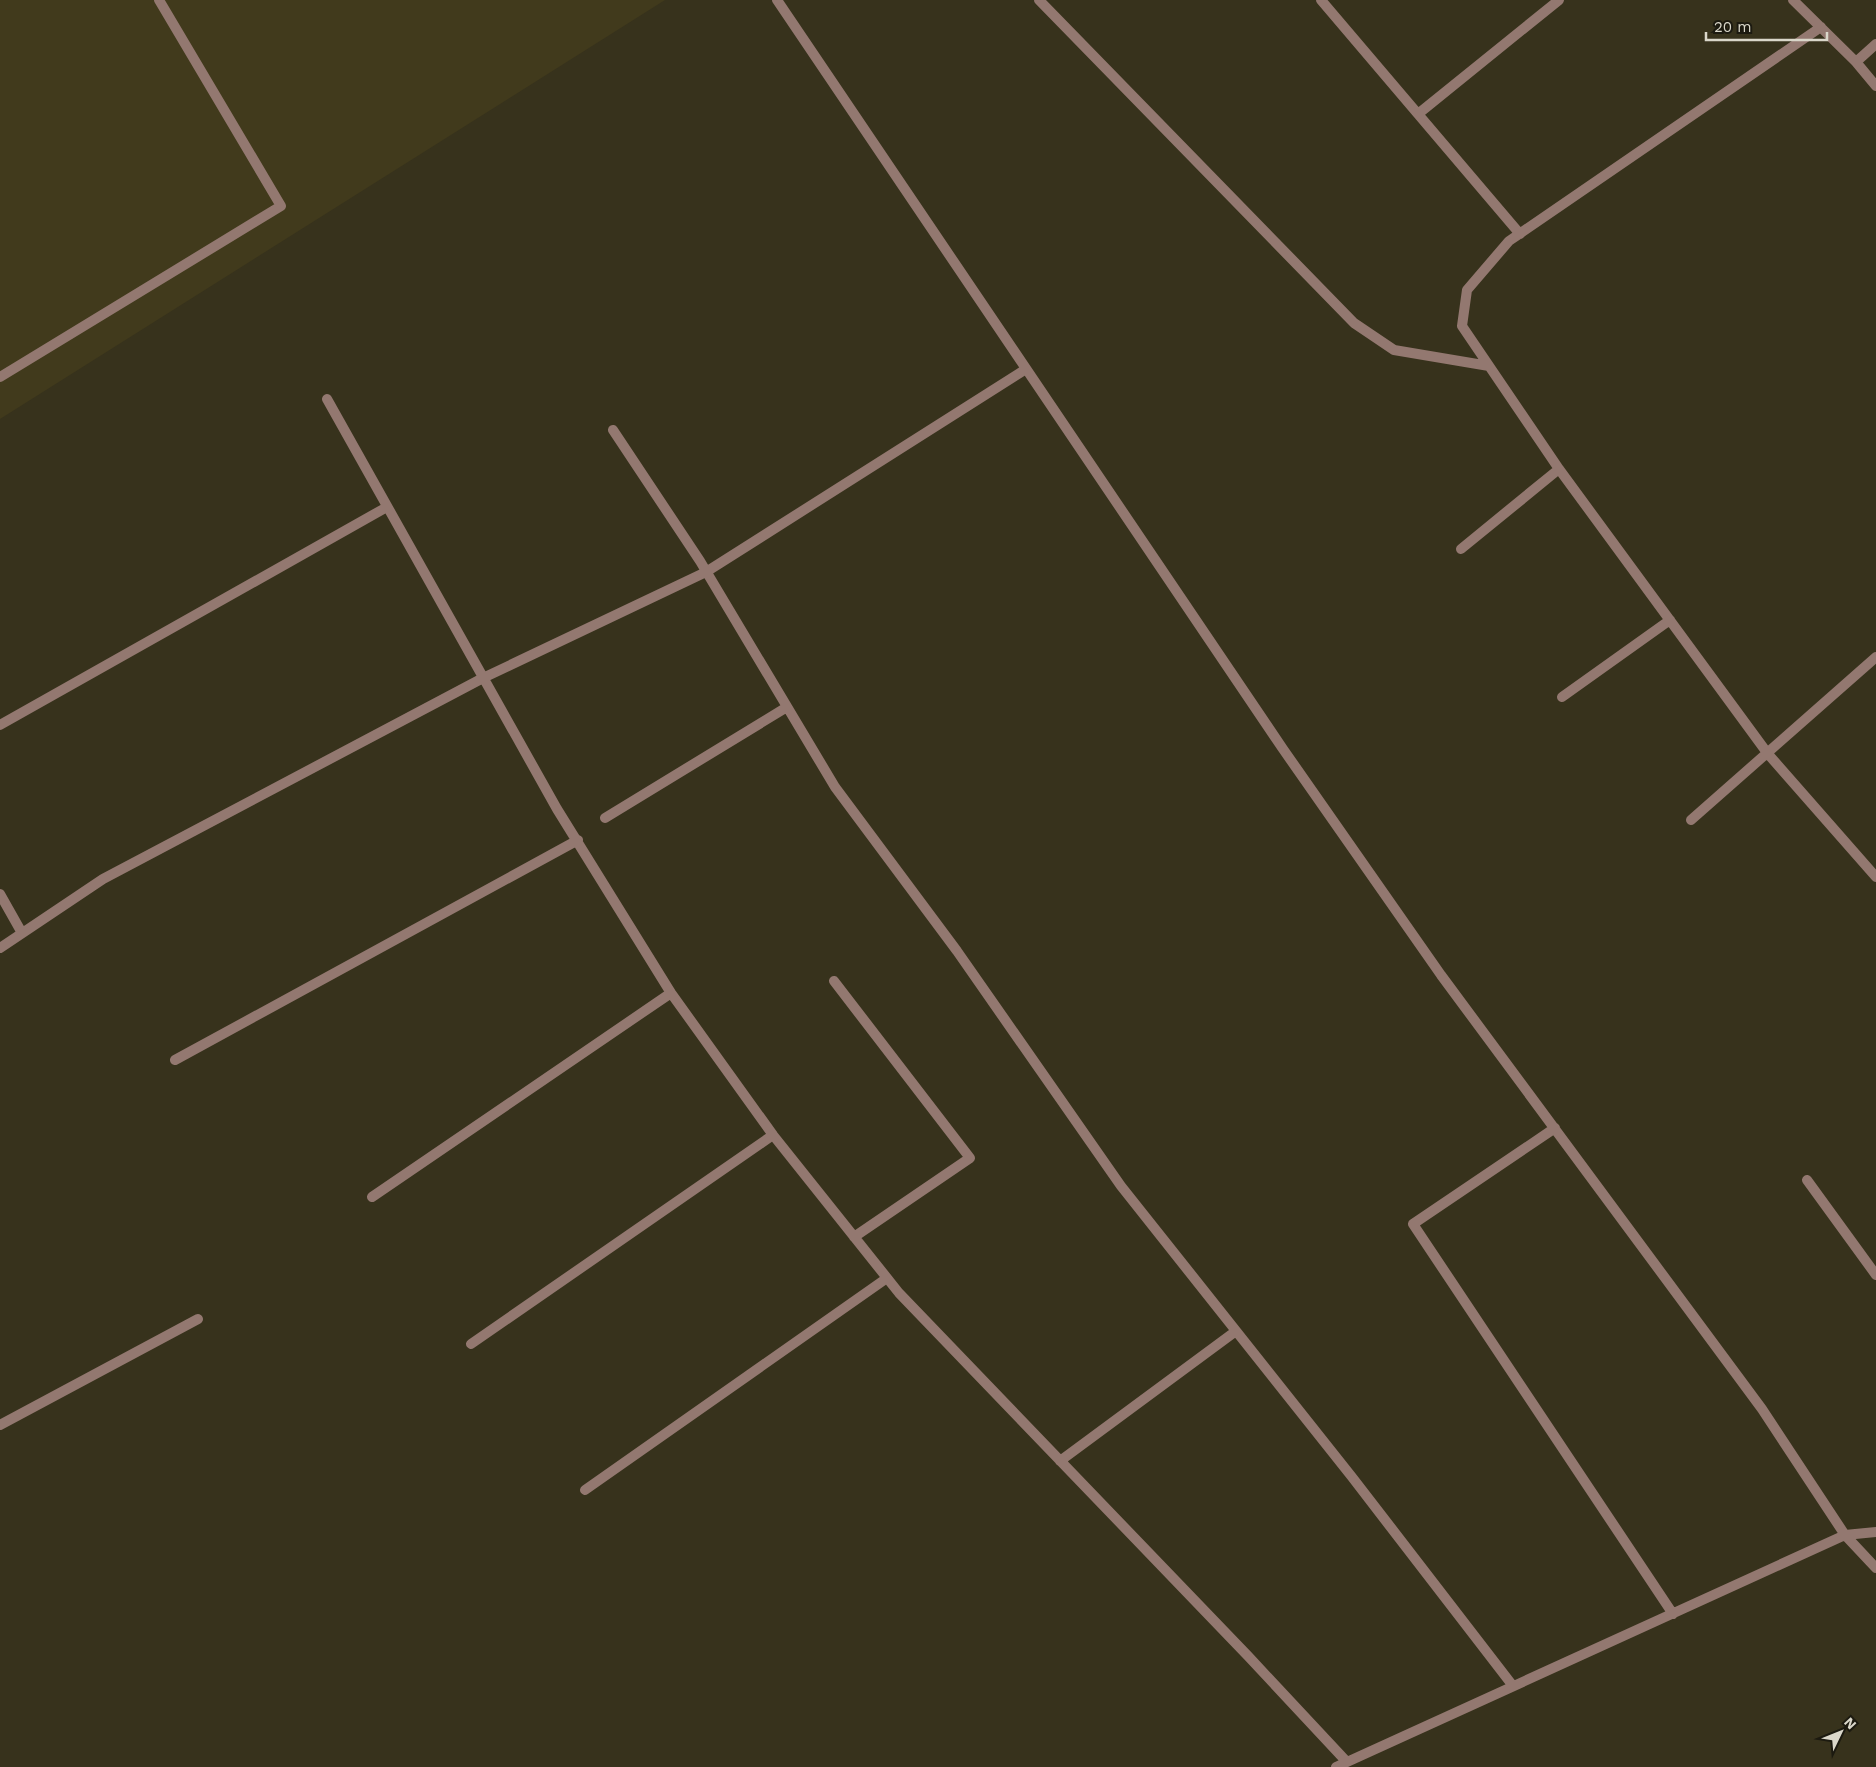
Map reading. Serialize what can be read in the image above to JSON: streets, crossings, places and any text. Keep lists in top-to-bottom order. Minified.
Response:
{"scale_bar":"20 m","north":"top right"}
